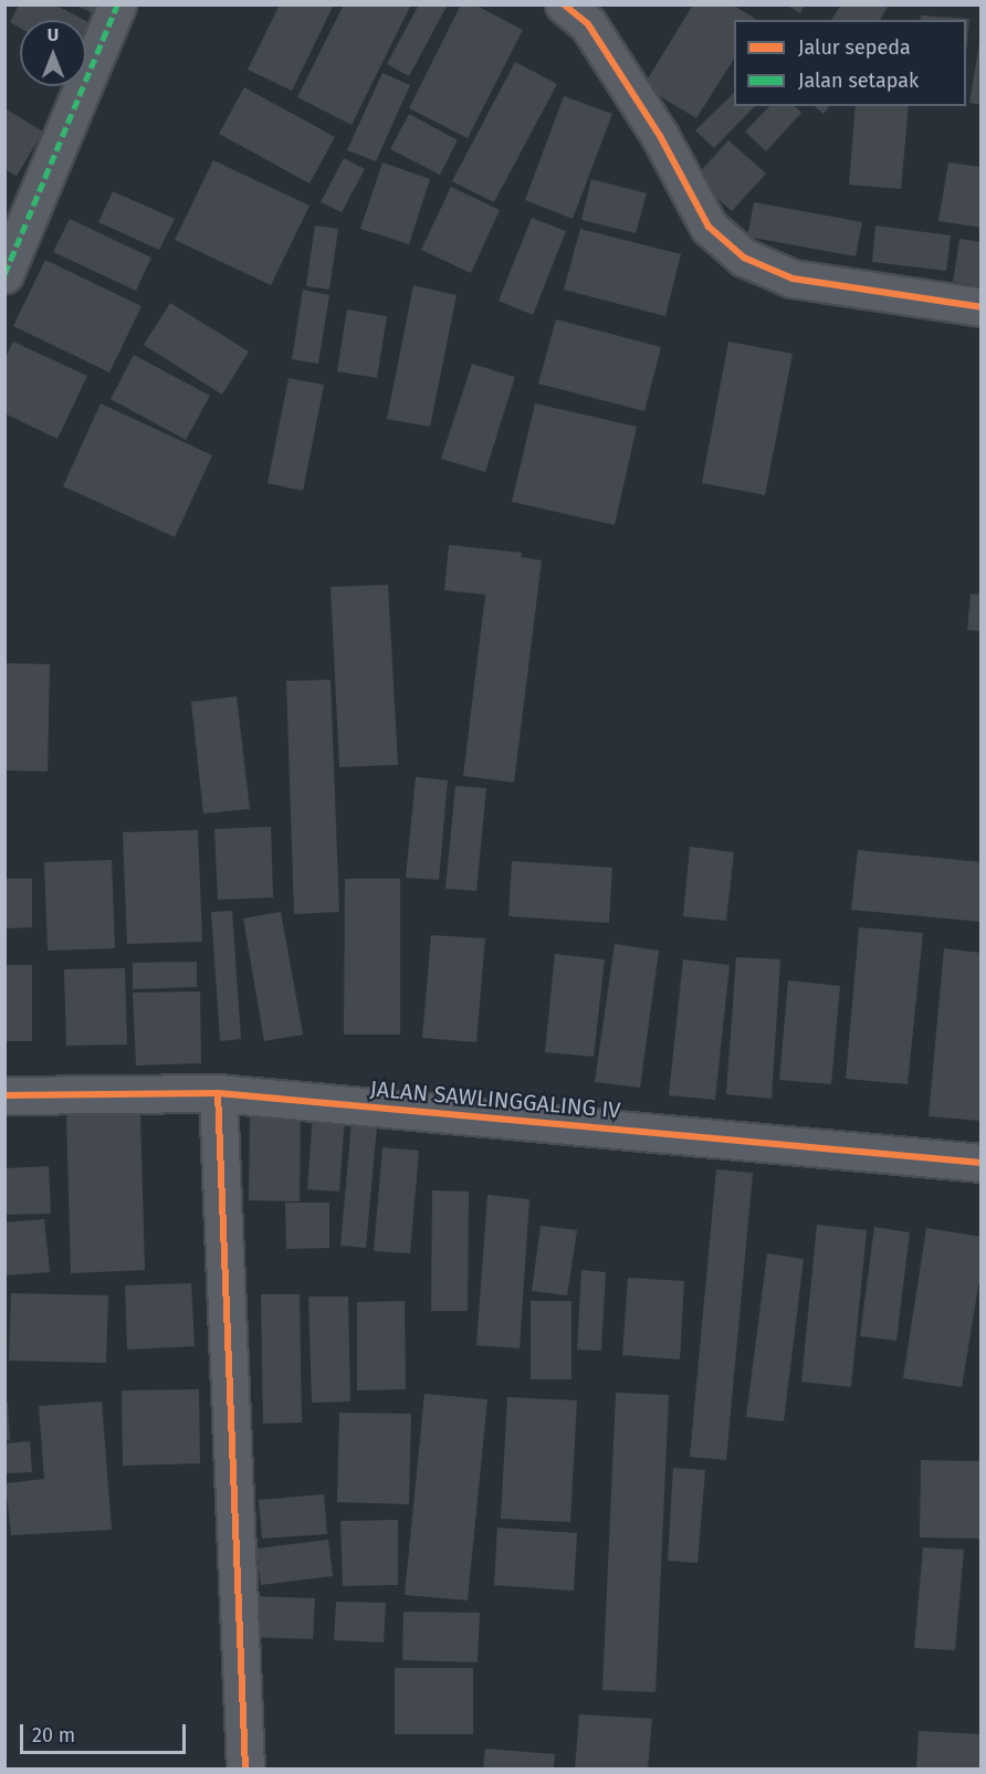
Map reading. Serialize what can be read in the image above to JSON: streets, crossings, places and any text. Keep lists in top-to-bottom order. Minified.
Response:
{"streets":{"street":["JALAN SAWLINGGALING IV"]},"legend":["Jalur sepeda","Jalan setapak"],"scale_bar":"20 m","north":"top"}
